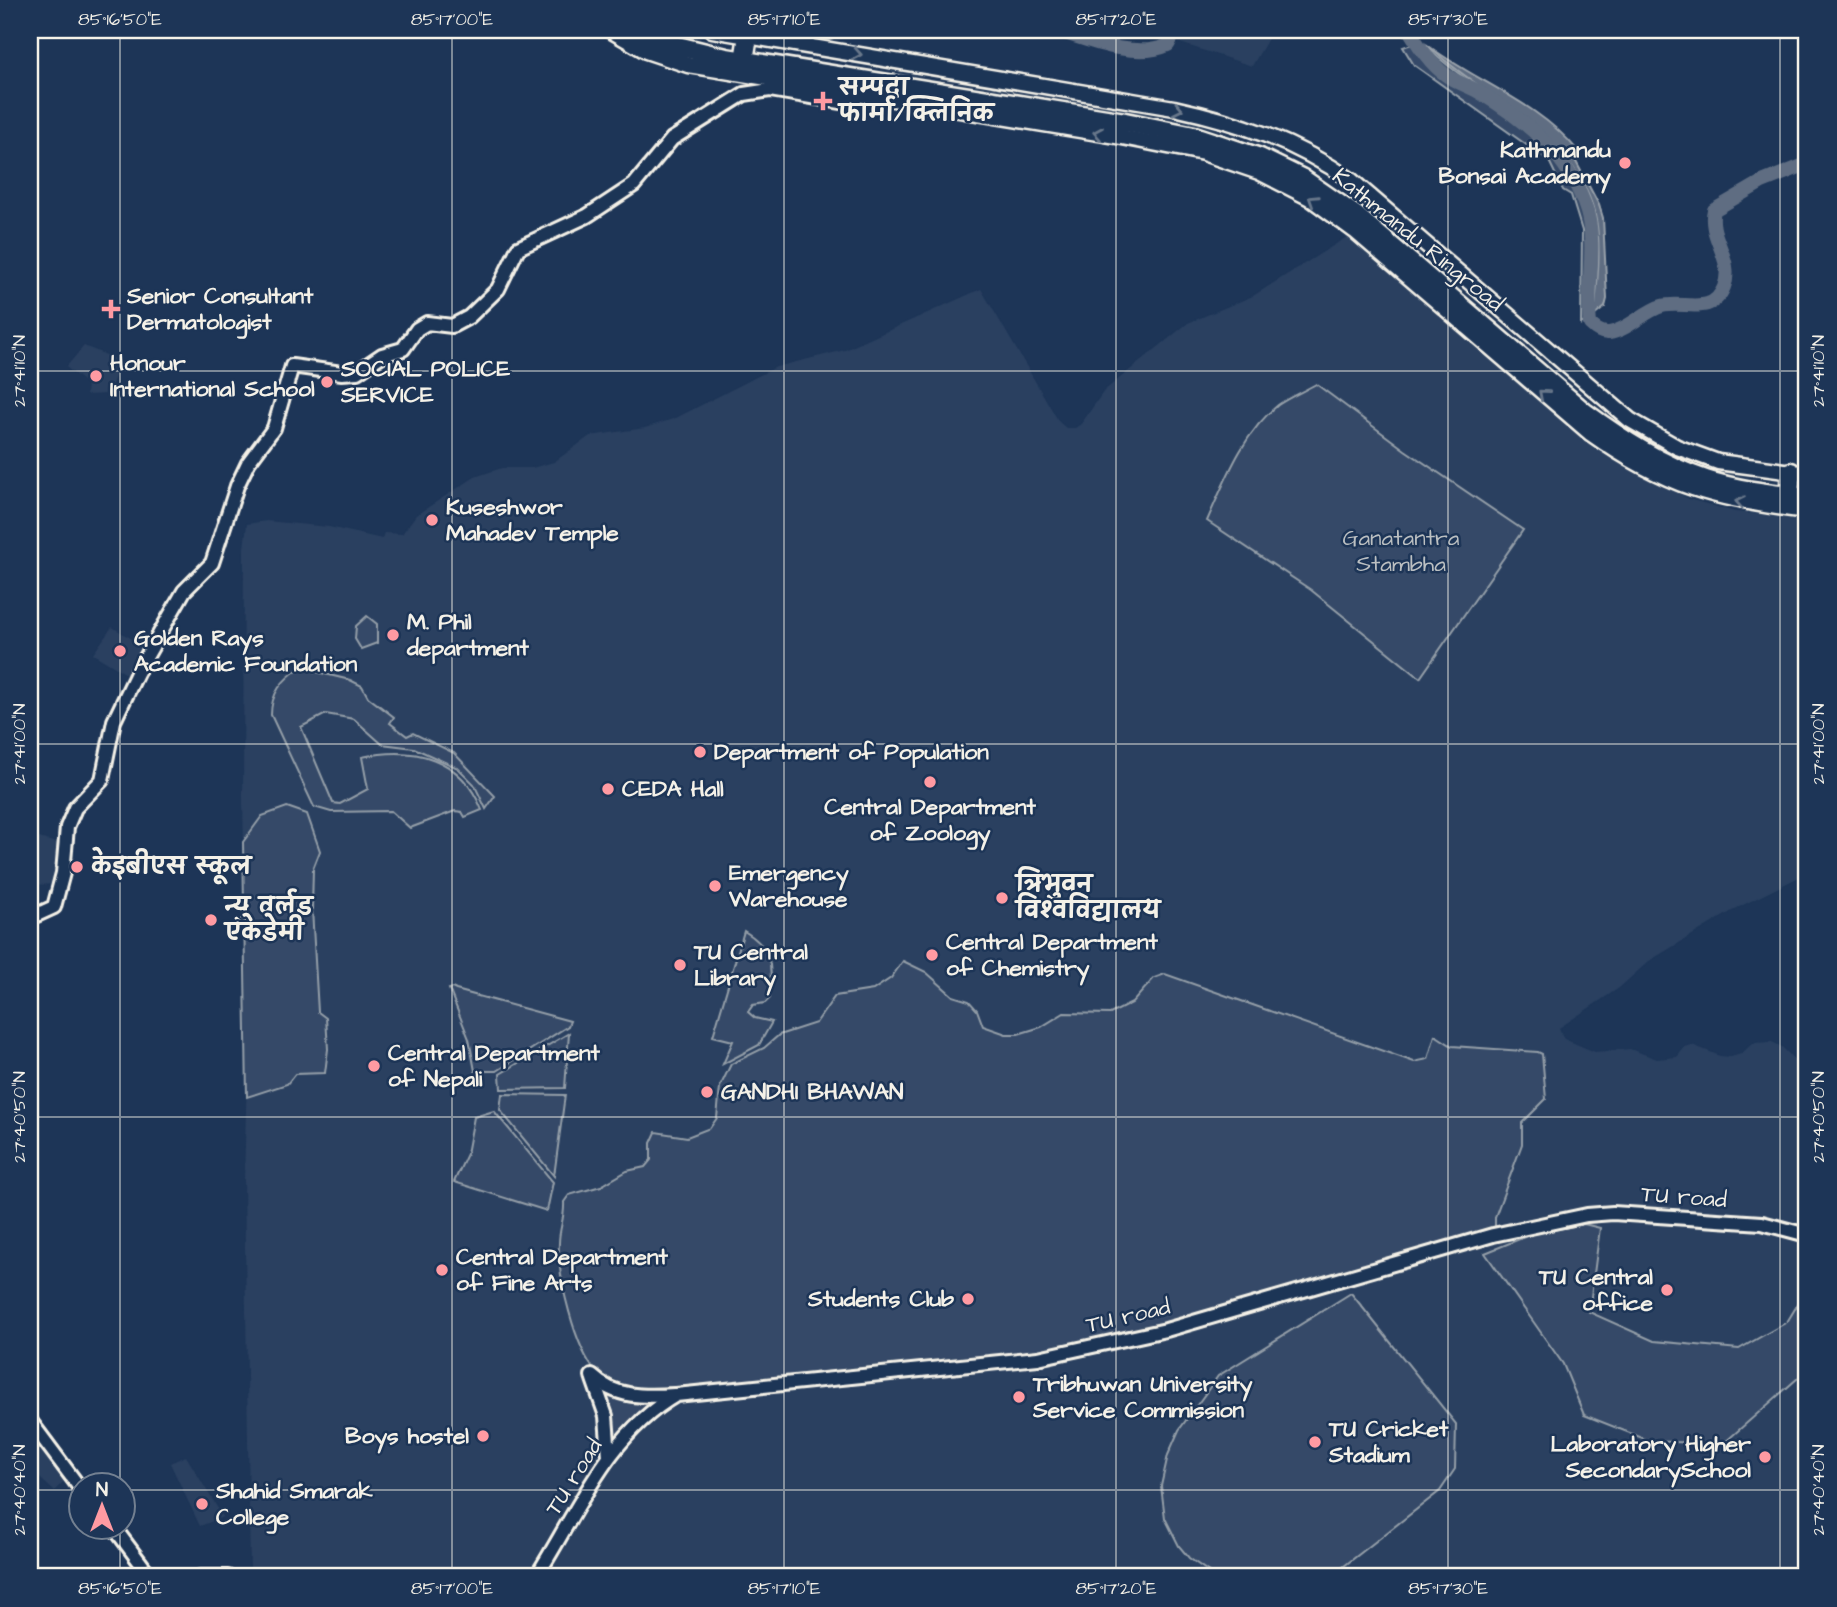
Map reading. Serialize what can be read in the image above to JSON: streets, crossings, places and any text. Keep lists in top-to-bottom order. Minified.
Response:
{"streets":{"highway":["Kathmandu Ringroad"],"street":["TU road"]},"parks":["Ganatantra Stambha"],"places":{"health":["सम्पदा फार्मा/क्लिनिक","Senior Consultant Dermatologist"],"other":["Kathmandu Bonsai Academy","Honour International School","SOCIAL POLICE SERVICE","Kuseshwor Mahadev Temple","M. Phil department","Golden Rays Academic Foundation","Department of Population","Central Department of Zoology","CEDA Hall","केइबीएस स्कूल","Emergency Warehouse","त्रिभुवन विश्वविद्यालय","न्यु वर्लड एकेडेमी","Central Department of Chemistry","TU Central Library","Central Department of Nepali","GANDHI BHAWAN","Central Department of Fine Arts","TU Central office","Students Club","Tribhuwan University Service Commission","Boys hostel","TU Cricket Stadium","Laboratory Higher SecondarySchool","Shahid Smarak College"]},"north":"top","coordinates":["85°16'50\"E","85°17'00\"E","85°17'10\"E","85°17'20\"E","85°17'30\"E","27°41'10\"N","27°41'00\"N","27°40'50\"N","27°40'40\"N"]}
